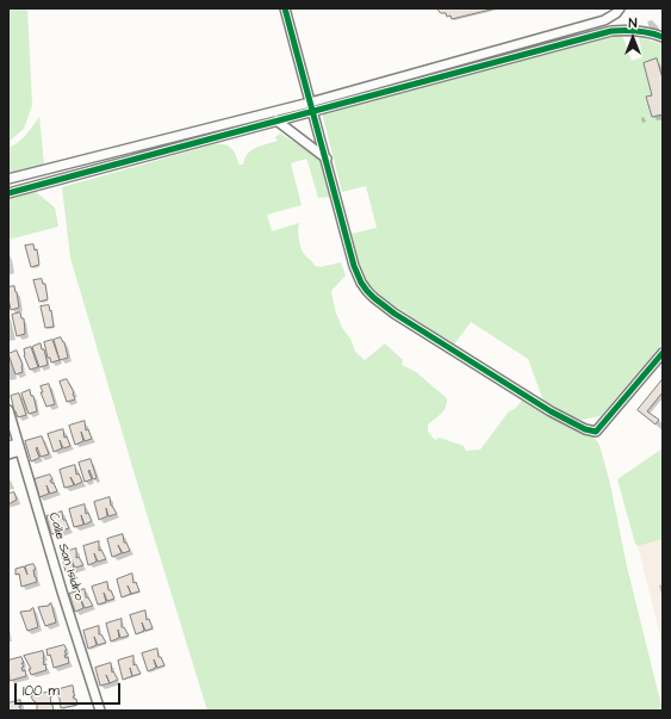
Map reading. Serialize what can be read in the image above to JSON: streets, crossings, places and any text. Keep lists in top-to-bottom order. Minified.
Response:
{"streets":{"street":["Calle San Isidro"]},"scale_bar":"100 m","north":"top"}
